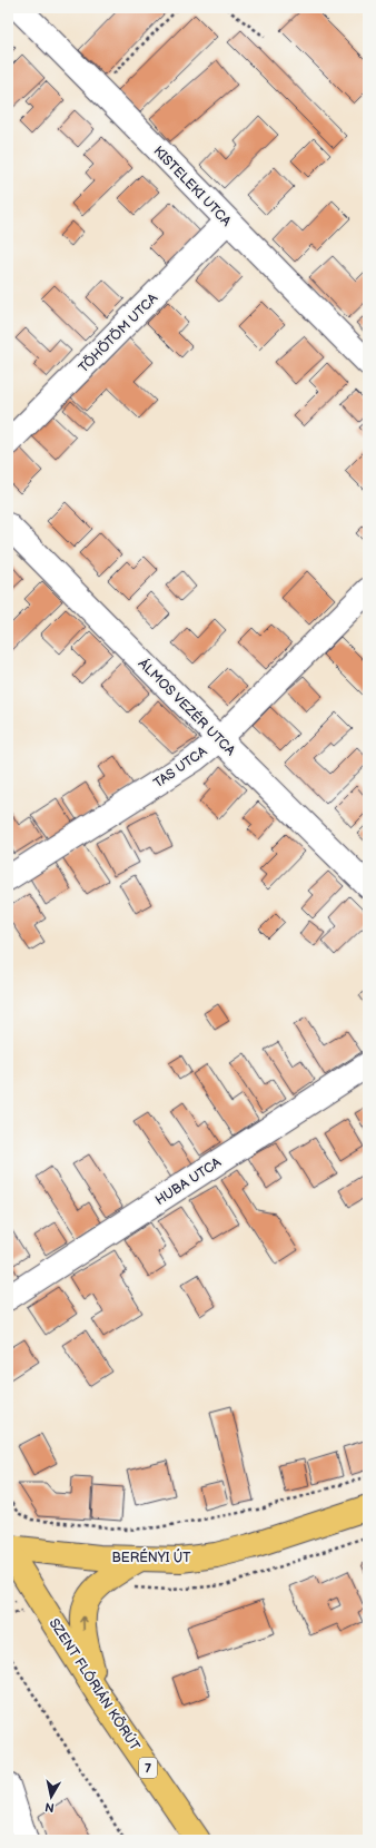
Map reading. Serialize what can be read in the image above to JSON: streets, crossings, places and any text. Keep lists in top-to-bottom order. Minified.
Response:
{"streets":{"main road":["BERÉNYI ÚT","SZENT FLÓRIÁN KÖRÚT","7"],"street":["KISTELEKI UTCA","TÖHÖTÖM UTCA","ÁLMOS VEZÉR UTCA","TAS UTCA","HUBA UTCA"]},"crossings":[["KISTELEKI UTCA","TÖHÖTÖM UTCA"],["ÁLMOS VEZÉR UTCA","TAS UTCA"],["BERÉNYI ÚT","SZENT FLÓRIÁN KÖRÚT"]],"north":"bottom"}
